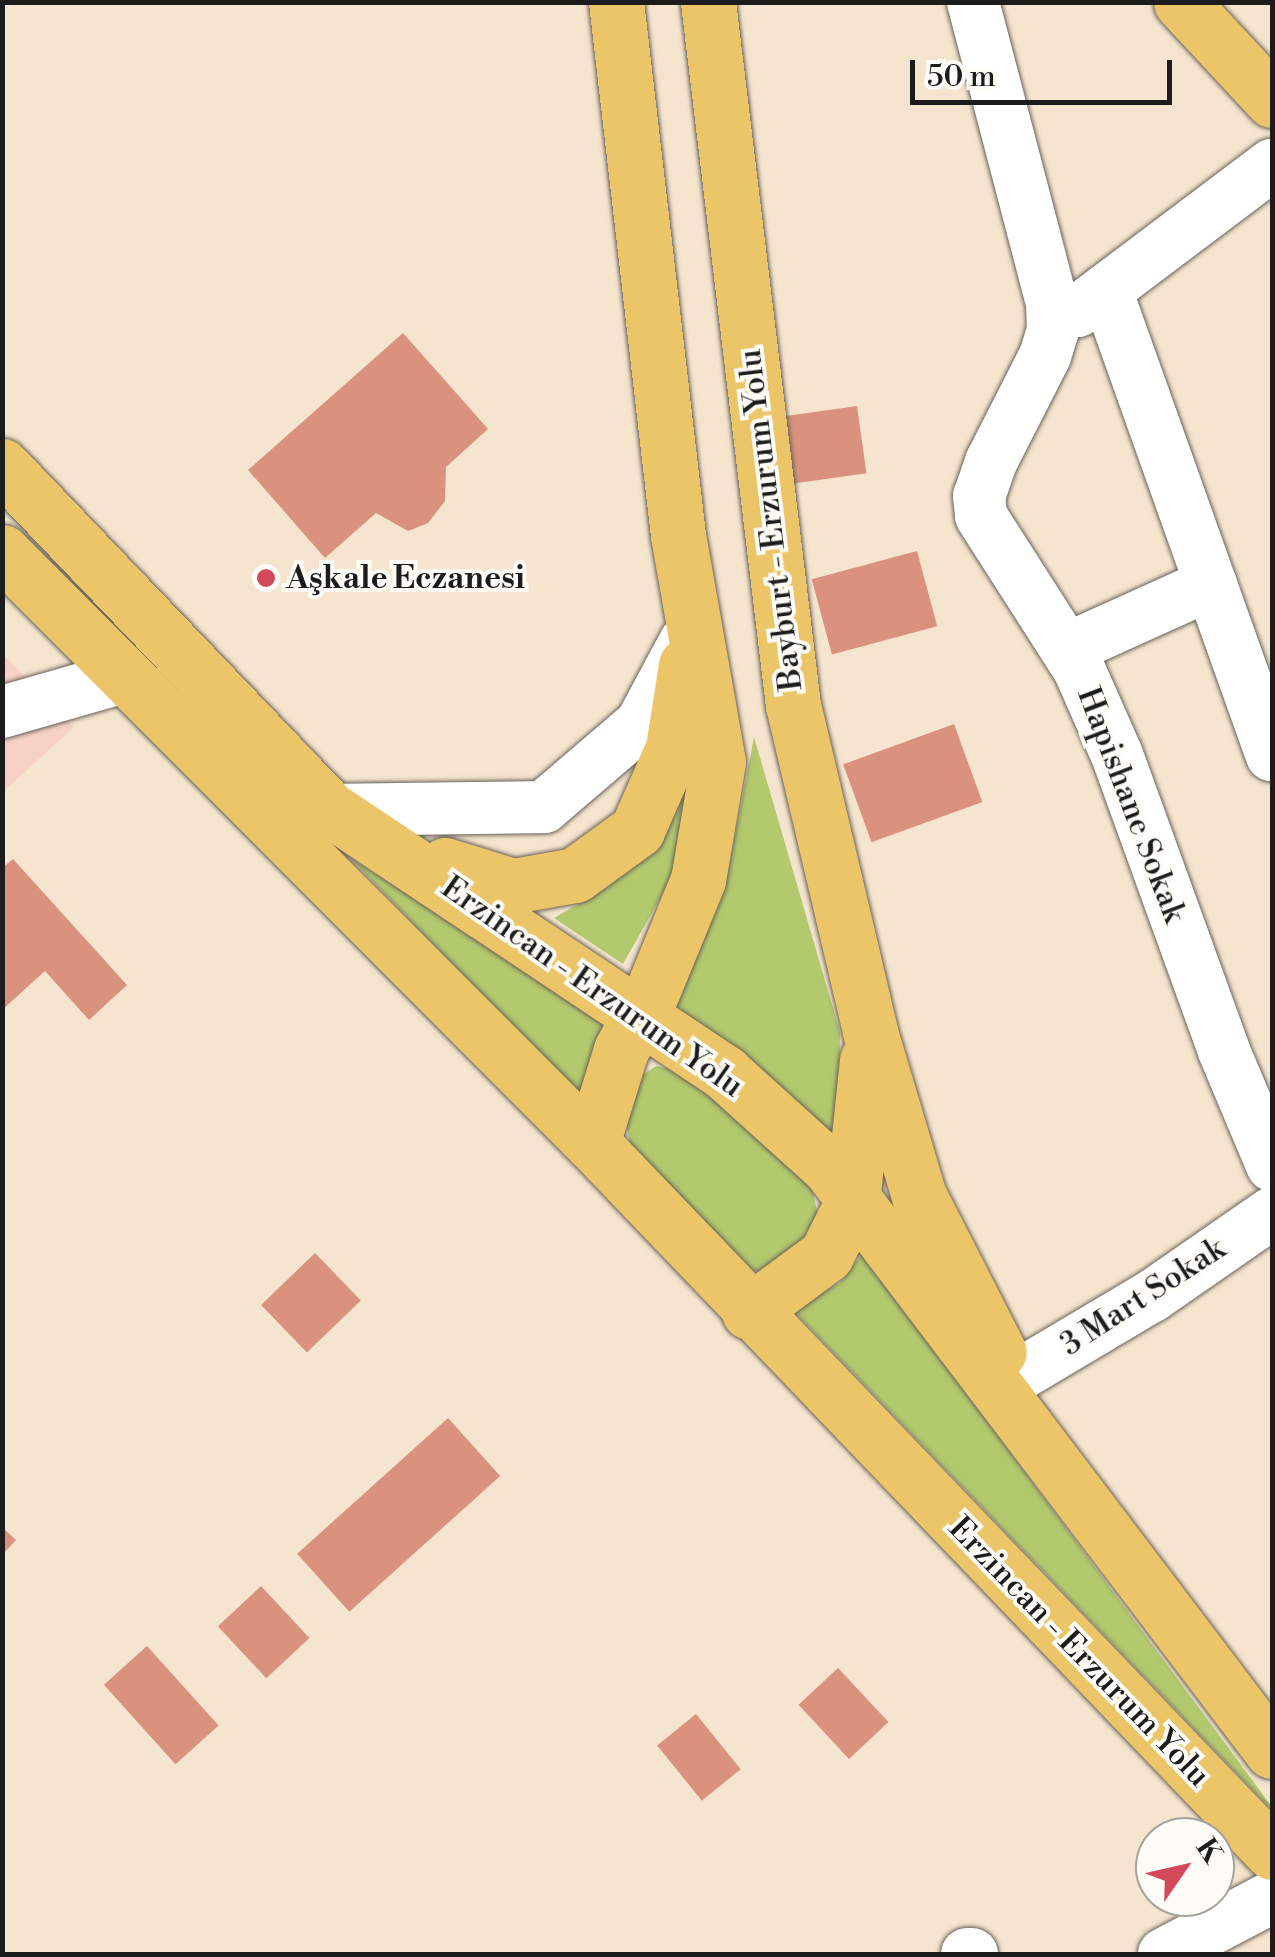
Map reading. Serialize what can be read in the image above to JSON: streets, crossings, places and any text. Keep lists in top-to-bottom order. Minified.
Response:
{"streets":{"main road":["Bayburt - Erzurum Yolu","Erzincan - Erzurum Yolu"],"street":["Hapishane Sokak","3 Mart Sokak"]},"crossings":[["Bayburt - Erzurum Yolu","Erzincan - Erzurum Yolu"],["Bayburt - Erzurum Yolu","3 Mart Sokak"]],"places":["Aşkale Eczanesi"],"scale_bar":"50 m","north":"top right"}
